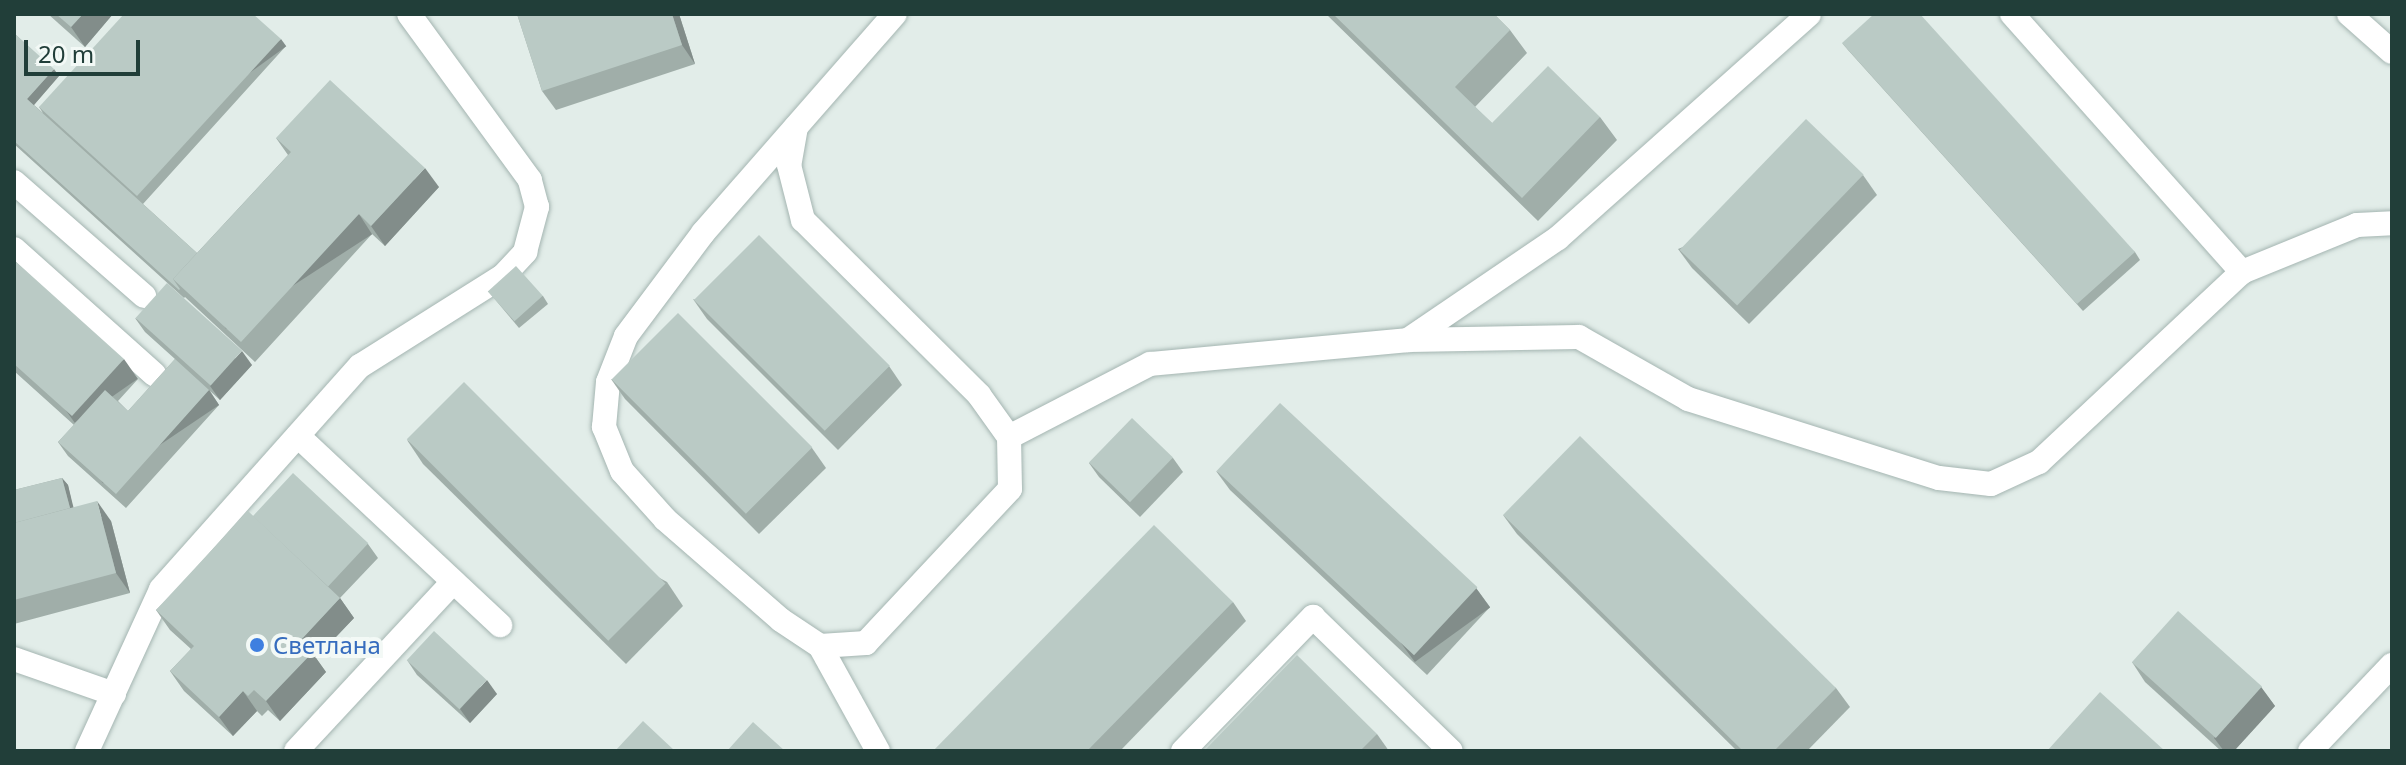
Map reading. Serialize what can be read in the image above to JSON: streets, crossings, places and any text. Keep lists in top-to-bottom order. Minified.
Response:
{"places":["Светлана"],"scale_bar":"20 m"}
